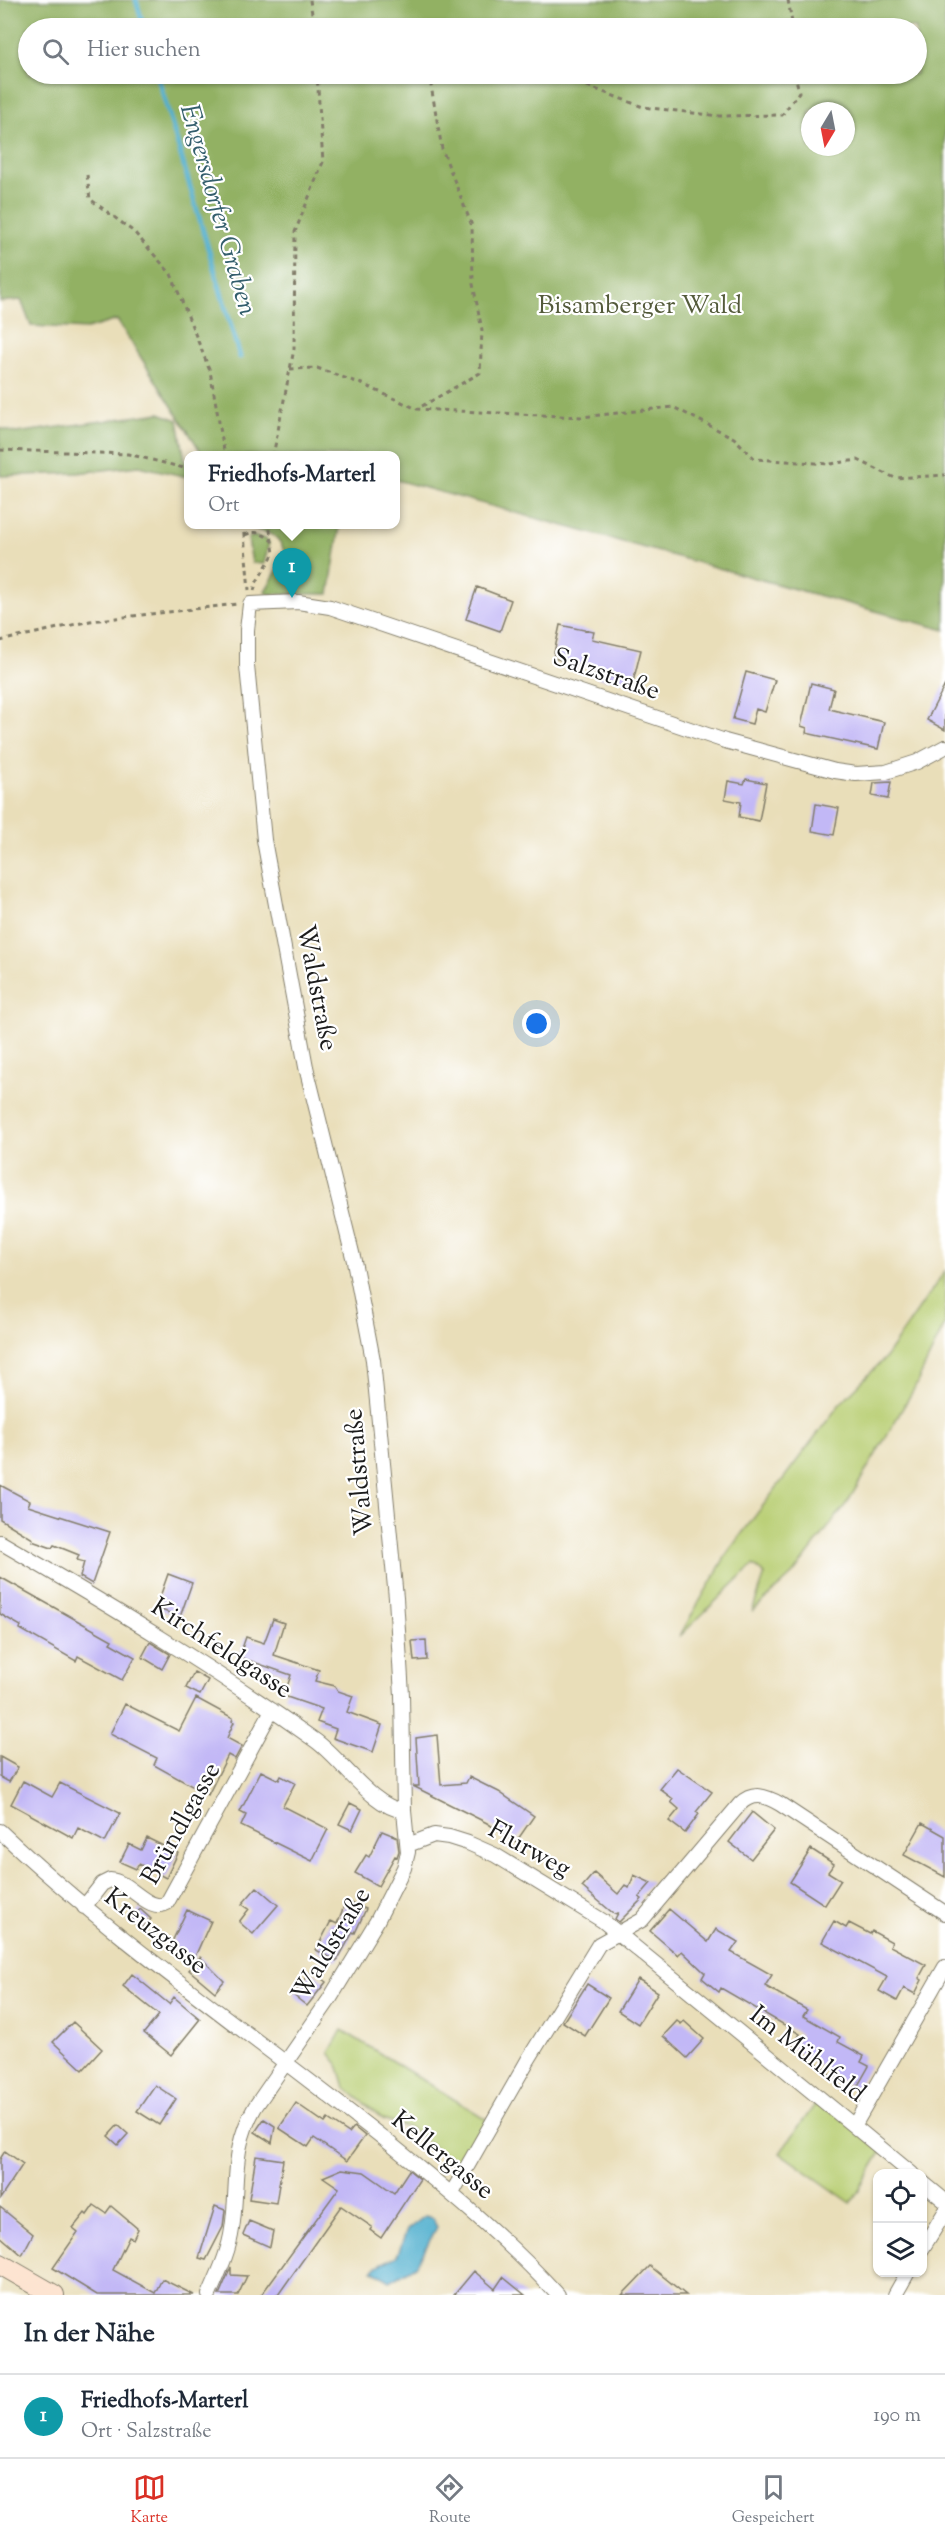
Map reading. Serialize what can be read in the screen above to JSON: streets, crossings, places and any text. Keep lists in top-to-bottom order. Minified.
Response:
{"streets":{"street":["Salzstraße","Waldstraße","Kirchfeldgasse","Bründlgasse","Flurweg","Kreuzgasse","Im Mühlfeld","Kellergasse"]},"crossings":[["Salzstraße","Waldstraße"],["Waldstraße","Kirchfeldgasse"],["Waldstraße","Flurweg"],["Waldstraße","Kreuzgasse"],["Waldstraße","Kellergasse"],["Kirchfeldgasse","Bründlgasse"],["Bründlgasse","Kreuzgasse"],["Flurweg","Im Mühlfeld"],["Kreuzgasse","Kellergasse"]],"water":["Engersdorfer Graben"],"parks":["Bisamberger Wald"],"north":"bottom","page":{"search":"Hier suchen","popup":["Friedhofs-Marterl","Ort"],"pins":"1","heading":"In der Nähe","list":[{"mark":"1","name":"Friedhofs-Marterl","note":"Ort · Salzstraße","value":"190 m"}],"nav":["Karte","Route","Gespeichert"]}}
